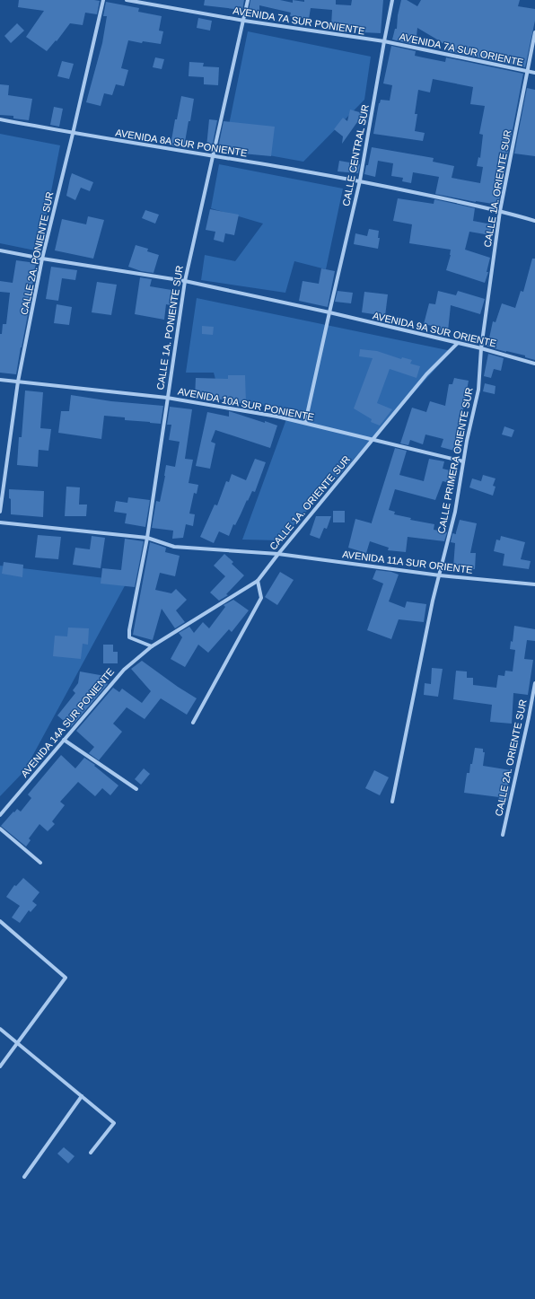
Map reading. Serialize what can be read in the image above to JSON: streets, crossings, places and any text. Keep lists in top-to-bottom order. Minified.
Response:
{"streets":{"street":["AVENIDA 7A SUR PONIENTE","AVENIDA 7A SUR ORIENTE","AVENIDA 8A SUR PONIENTE","CALLE CENTRAL SUR","CALLE 1A. ORIENTE SUR","CALLE 2A. PONIENTE SUR","CALLE 1A. PONIENTE SUR","AVENIDA 9A SUR ORIENTE","AVENIDA 10A SUR PONIENTE","CALLE PRIMERA ORIENTE SUR","AVENIDA 11A SUR ORIENTE","AVENIDA 14A SUR PONIENTE","CALLE 2A. ORIENTE SUR"]},"crossings":[["AVENIDA 7A SUR PONIENTE","AVENIDA 7A SUR ORIENTE"],["AVENIDA 7A SUR PONIENTE","CALLE CENTRAL SUR"],["AVENIDA 7A SUR PONIENTE","CALLE 1A. PONIENTE SUR"],["AVENIDA 7A SUR ORIENTE","CALLE CENTRAL SUR"],["AVENIDA 7A SUR ORIENTE","CALLE 1A. ORIENTE SUR"],["AVENIDA 8A SUR PONIENTE","CALLE CENTRAL SUR"],["AVENIDA 8A SUR PONIENTE","CALLE 1A. ORIENTE SUR"],["AVENIDA 8A SUR PONIENTE","CALLE 2A. PONIENTE SUR"],["AVENIDA 8A SUR PONIENTE","CALLE 1A. PONIENTE SUR"],["CALLE CENTRAL SUR","AVENIDA 9A SUR ORIENTE"],["CALLE CENTRAL SUR","AVENIDA 10A SUR PONIENTE"],["CALLE 1A. ORIENTE SUR","CALLE 1A. PONIENTE SUR"],["CALLE 1A. ORIENTE SUR","AVENIDA 9A SUR ORIENTE"],["CALLE 1A. ORIENTE SUR","AVENIDA 10A SUR PONIENTE"],["CALLE 1A. ORIENTE SUR","CALLE PRIMERA ORIENTE SUR"],["CALLE 1A. ORIENTE SUR","AVENIDA 11A SUR ORIENTE"],["CALLE 1A. ORIENTE SUR","AVENIDA 14A SUR PONIENTE"],["CALLE 2A. PONIENTE SUR","AVENIDA 9A SUR ORIENTE"],["CALLE 2A. PONIENTE SUR","AVENIDA 10A SUR PONIENTE"],["CALLE 1A. PONIENTE SUR","AVENIDA 9A SUR ORIENTE"],["CALLE 1A. PONIENTE SUR","AVENIDA 10A SUR PONIENTE"],["CALLE 1A. PONIENTE SUR","AVENIDA 11A SUR ORIENTE"],["CALLE 1A. PONIENTE SUR","AVENIDA 14A SUR PONIENTE"],["AVENIDA 9A SUR ORIENTE","CALLE PRIMERA ORIENTE SUR"],["AVENIDA 10A SUR PONIENTE","CALLE PRIMERA ORIENTE SUR"],["CALLE PRIMERA ORIENTE SUR","AVENIDA 11A SUR ORIENTE"]]}
